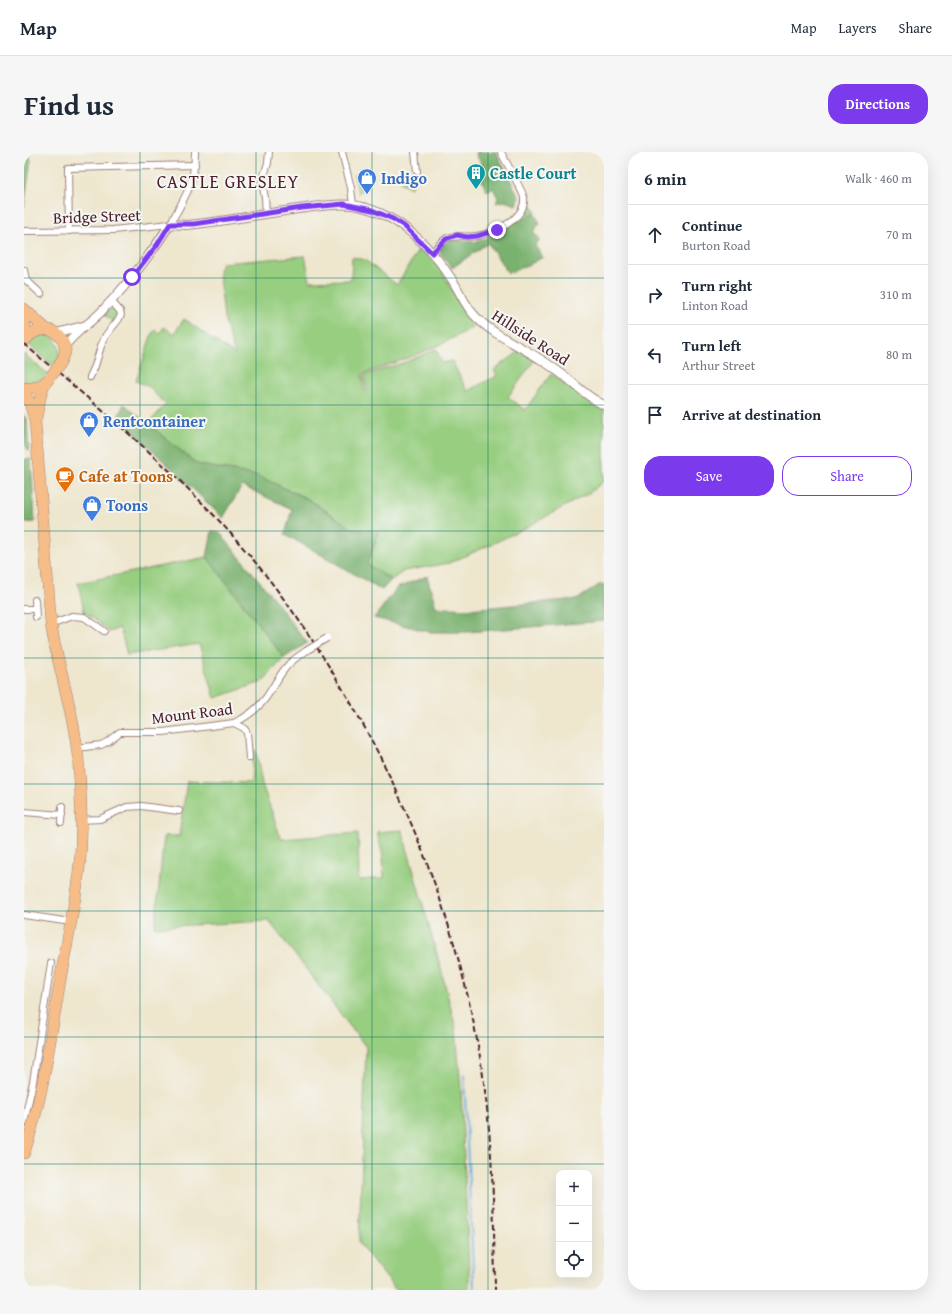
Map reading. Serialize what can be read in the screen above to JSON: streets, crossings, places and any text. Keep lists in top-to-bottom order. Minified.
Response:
{"streets":{"street":["Bridge Street","Hillside Road","Mount Road"]},"crossings":[["Bridge Street","Hillside Road"]],"districts":["CASTLE GRESLEY"],"places":{"building":["Castle Court"],"shop":["Indigo","Rentcontainer","Toons"],"cafe":["Cafe at Toons"]},"page":{"header":"Map","nav":["Map","Layers","Share"],"title":"Find us","buttons":["Directions",["Save","Share"]],"heading":["6 min","Walk · 460 m"],"list":[["Continue","Burton Road","70 m"],["Turn right","Linton Road","310 m"],["Turn left","Arthur Street","80 m"],"Arrive at destination"],"map_buttons":["+","−"]}}
